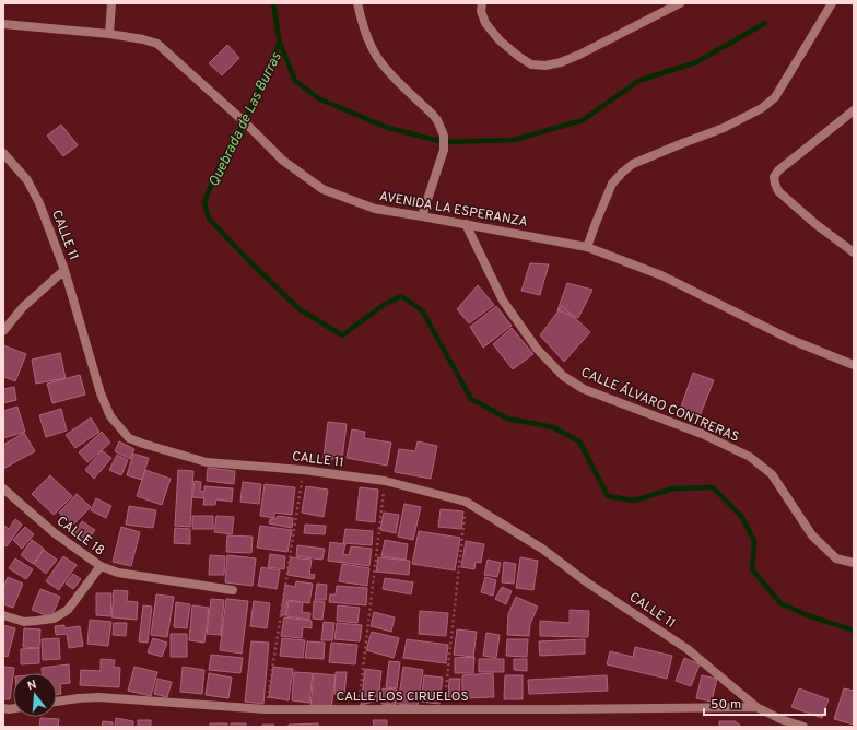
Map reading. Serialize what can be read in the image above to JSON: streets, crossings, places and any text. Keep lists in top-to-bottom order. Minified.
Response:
{"streets":{"street":["AVENIDA LA ESPERANZA","CALLE 11","CALLE ÁLVARO CONTRERAS","CALLE 18","CALLE LOS CIRUELOS"]},"crossings":[["AVENIDA LA ESPERANZA","CALLE ÁLVARO CONTRERAS"],["CALLE 11","CALLE LOS CIRUELOS"]],"water":["Quebrada de Las Burras"],"scale_bar":"50 m","north":"top"}
